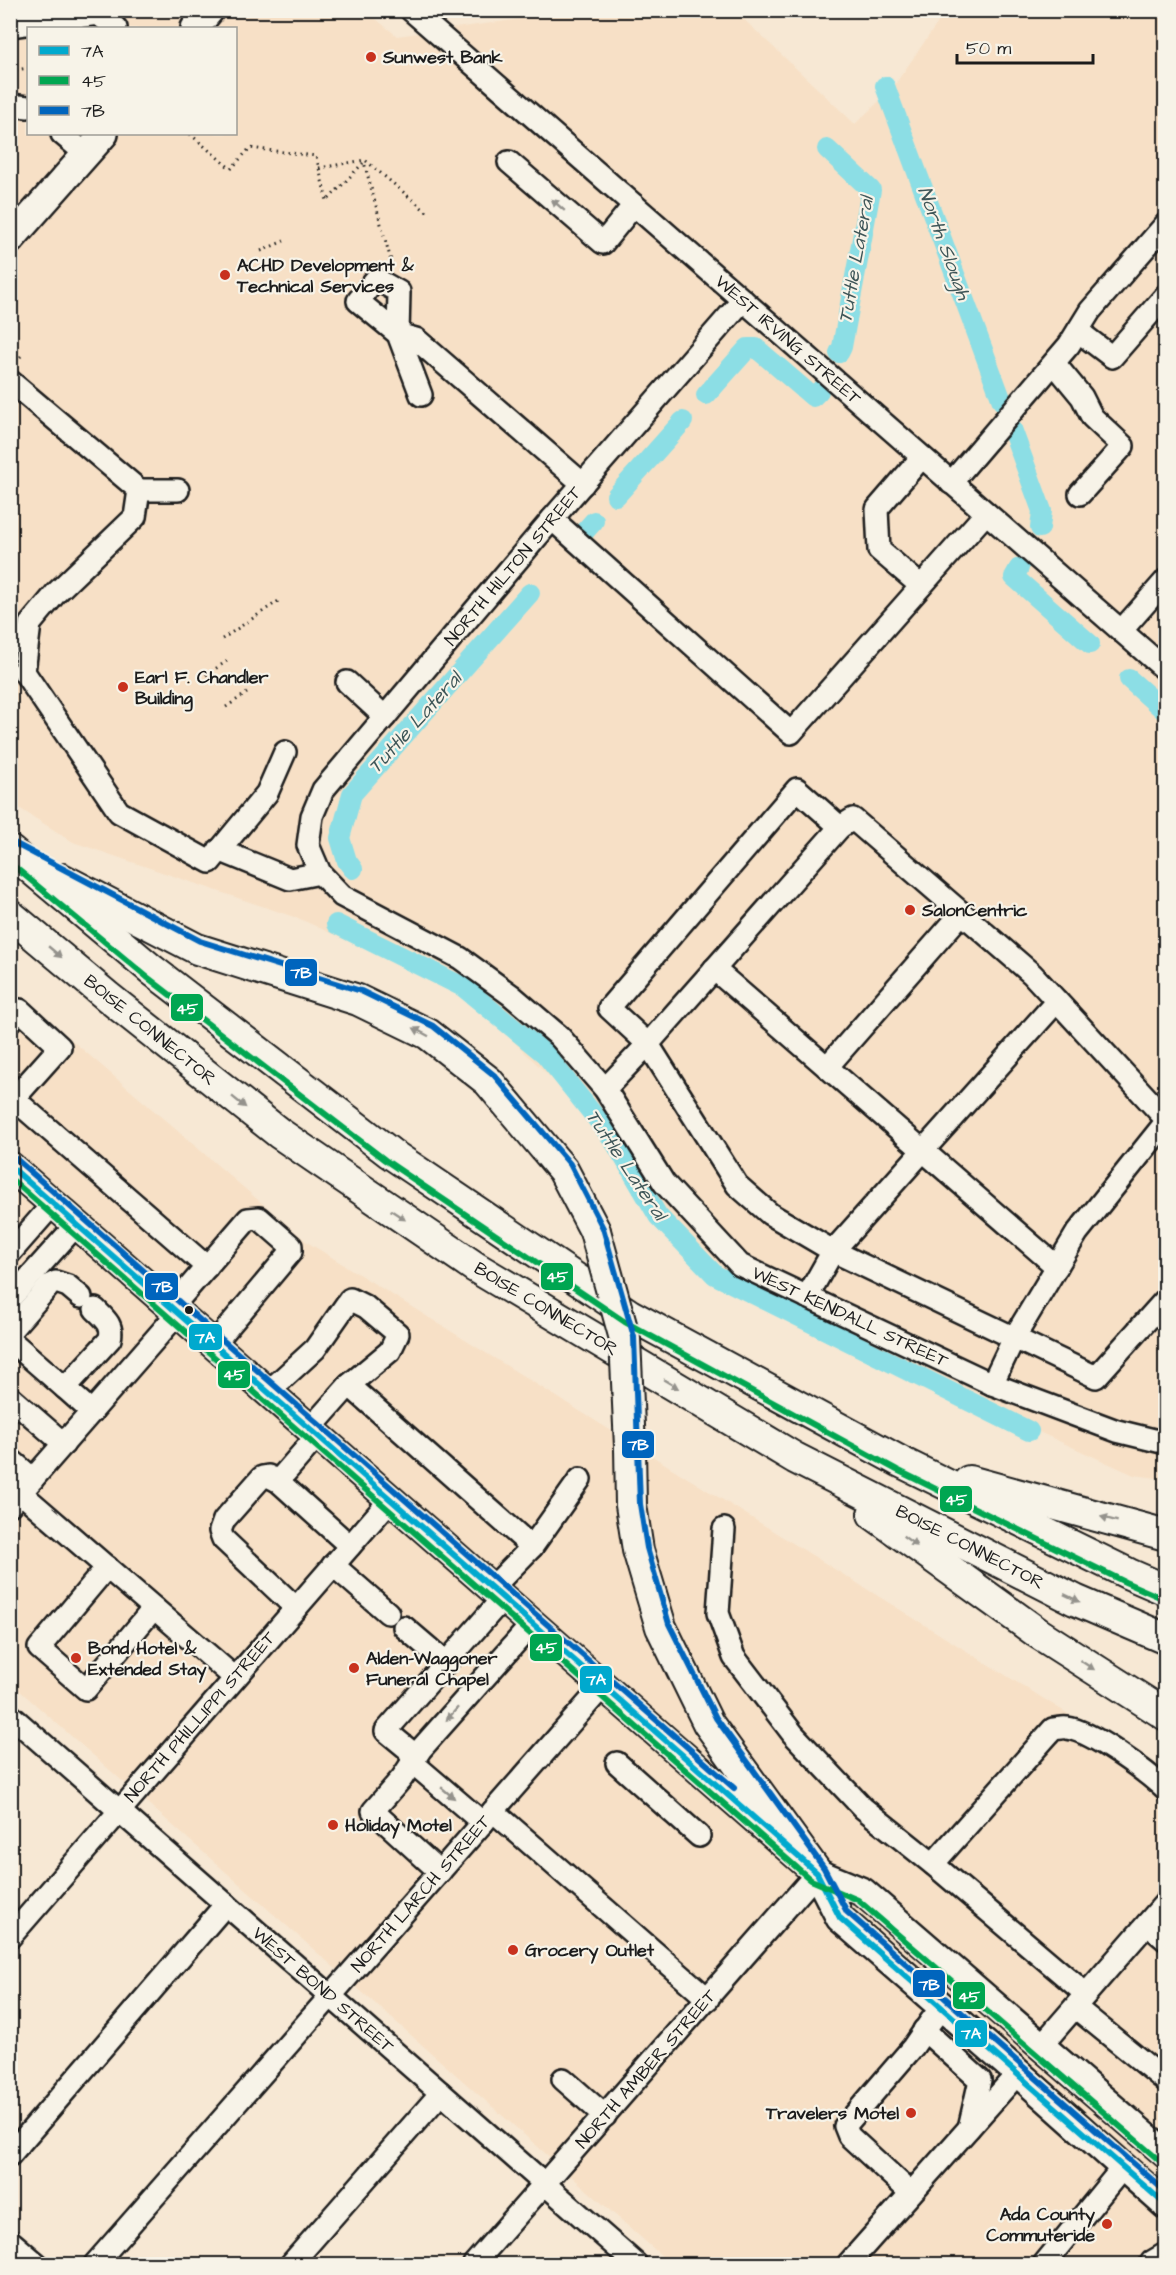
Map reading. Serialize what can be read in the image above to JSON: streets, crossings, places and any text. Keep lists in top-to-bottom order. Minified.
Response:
{"streets":{"highway":["BOISE CONNECTOR"],"street":["WEST IRVING STREET","NORTH HILTON STREET","WEST KENDALL STREET","NORTH PHILLIPPI STREET","NORTH LARCH STREET","WEST BOND STREET","NORTH AMBER STREET"]},"crossings":[["WEST IRVING STREET","NORTH HILTON STREET"],["NORTH HILTON STREET","WEST KENDALL STREET"],["NORTH PHILLIPPI STREET","WEST BOND STREET"],["NORTH LARCH STREET","WEST BOND STREET"],["WEST BOND STREET","NORTH AMBER STREET"]],"water":["North Slough","Tuttle Lateral"],"places":["Sunwest Bank","ACHD Development & Technical Services","Earl F. Chandler Building","SalonCentric","Bond Hotel & Extended Stay","Alden-Waggoner Funeral Chapel","Holiday Motel","Grocery Outlet","Travelers Motel","Ada County Commuteride"],"lines":["transit line 7B","transit line 45","transit line 7A"],"legend":["7A","45","7B"],"scale_bar":"50 m"}
